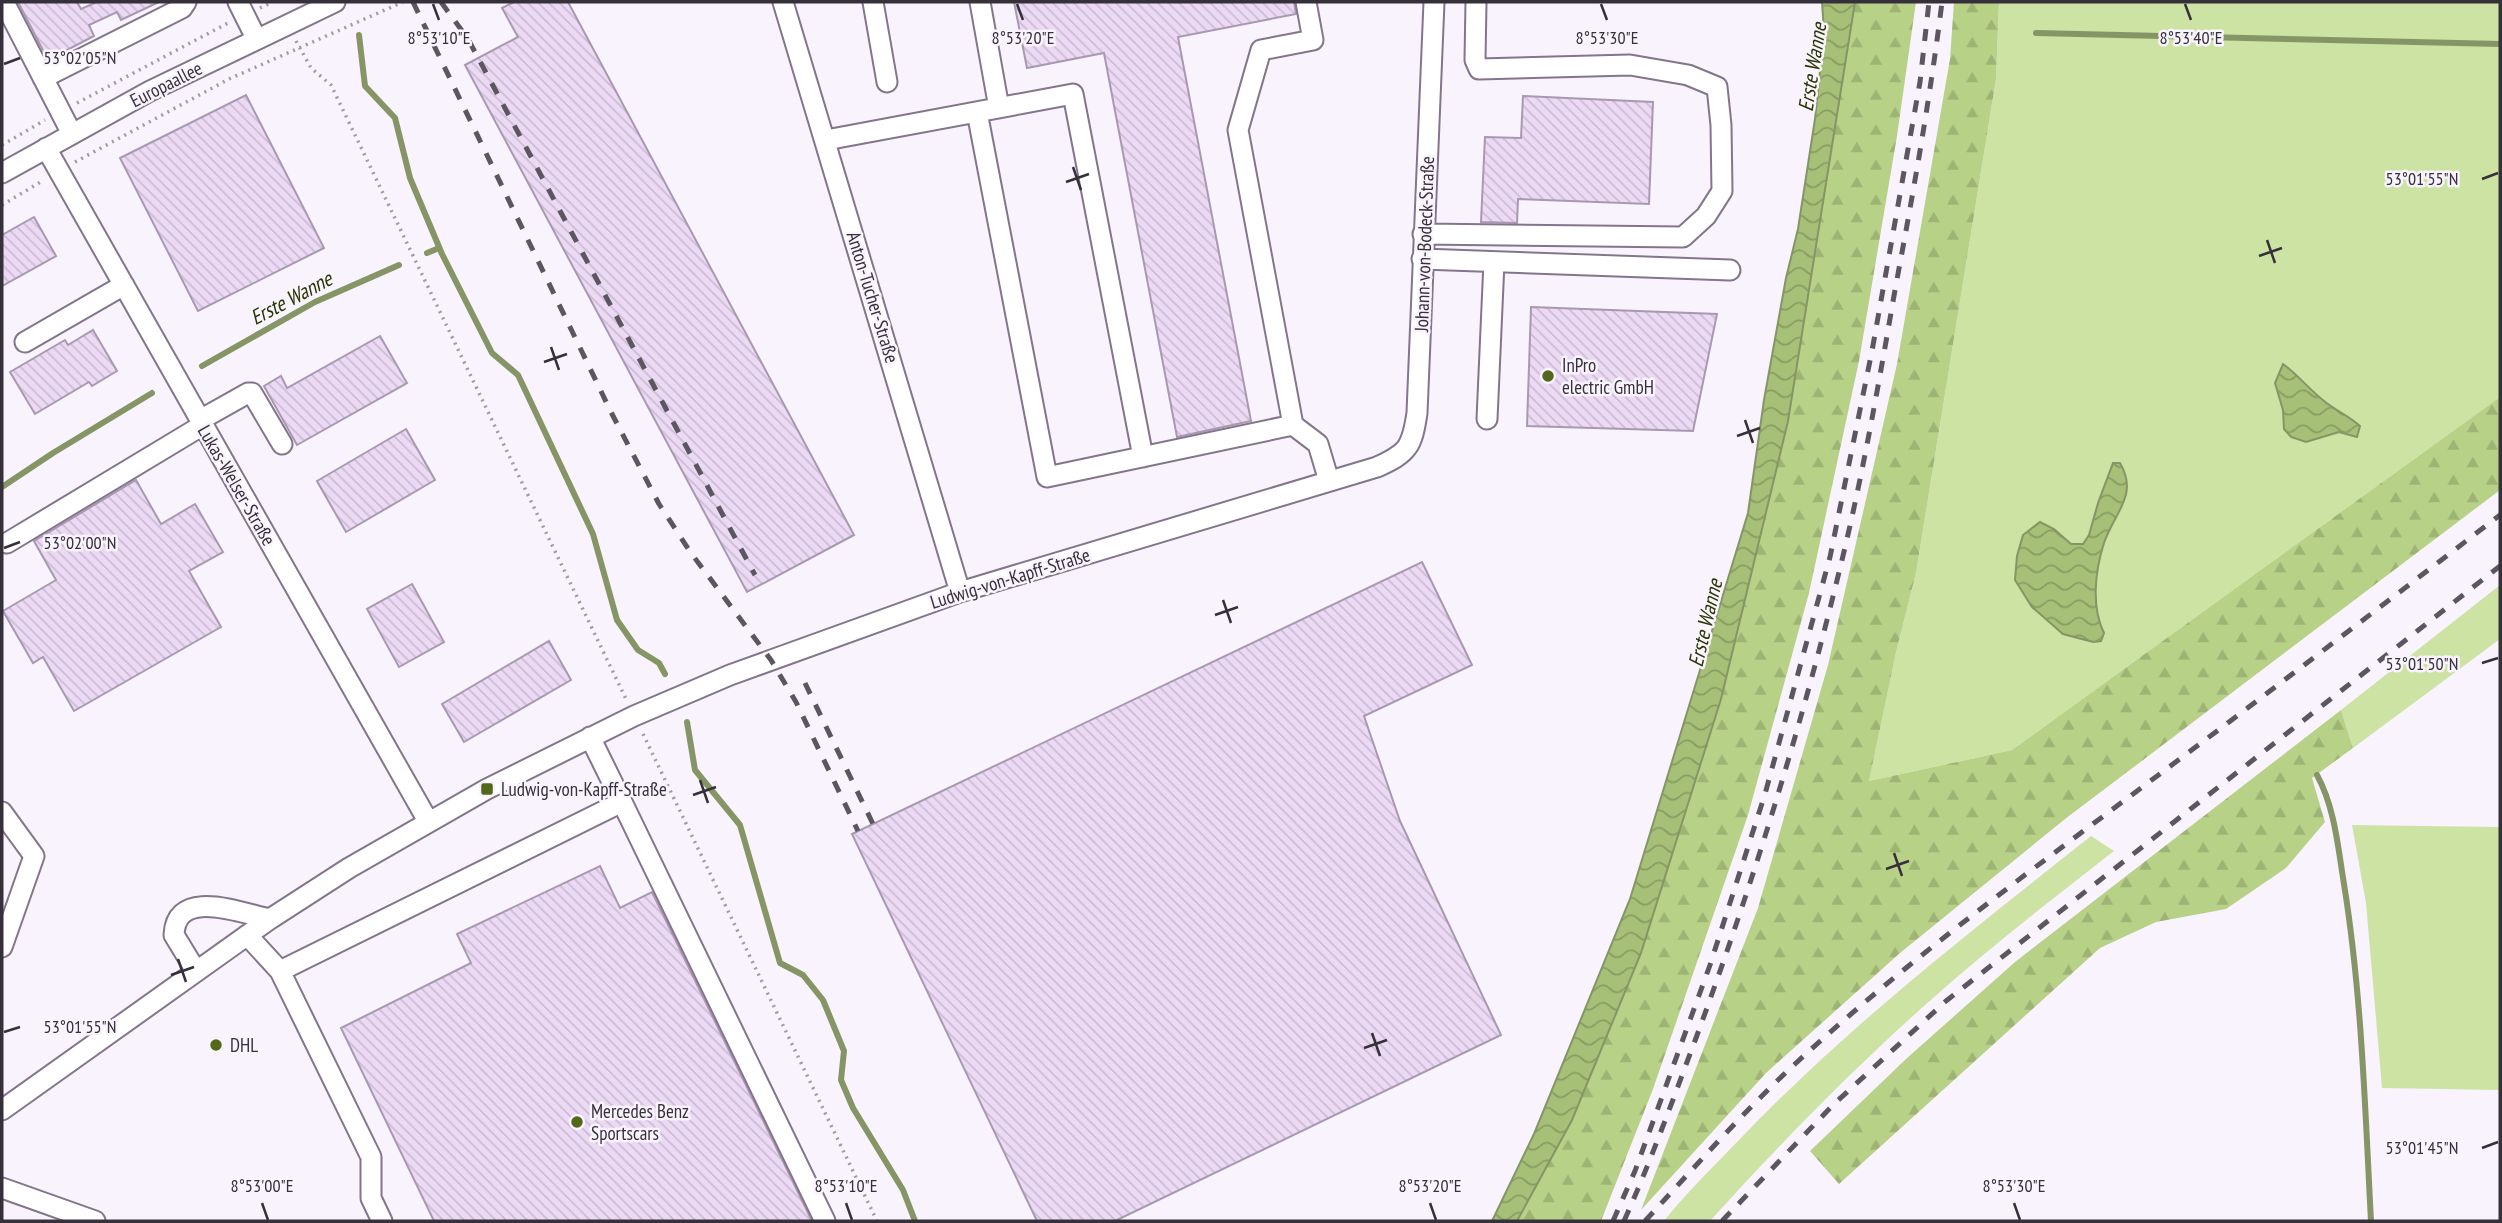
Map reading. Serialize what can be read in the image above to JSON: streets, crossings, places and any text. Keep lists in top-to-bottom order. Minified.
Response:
{"streets":{"street":["Europaallee","Johann-von-Bodeck-Straße","Anton-Tucher-Straße","Lukas-Welser-Straße","Ludwig-von-Kapff-Straße"]},"crossings":[["Europaallee","Lukas-Welser-Straße"],["Johann-von-Bodeck-Straße","Ludwig-von-Kapff-Straße"],["Anton-Tucher-Straße","Ludwig-von-Kapff-Straße"],["Lukas-Welser-Straße","Ludwig-von-Kapff-Straße"]],"water":["Erste Wanne"],"places":{"other":["InPro electric GmbH","DHL","Mercedes Benz Sportscars"],"transit":["Ludwig-von-Kapff-Straße"]},"coordinates":["8°53'10\"E","8°53'20\"E","8°53'30\"E","8°53'40\"E","53°02'05\"N","53°01'55\"N","53°02'00\"N","53°01'50\"N","53°01'45\"N","8°53'00\"E"]}
